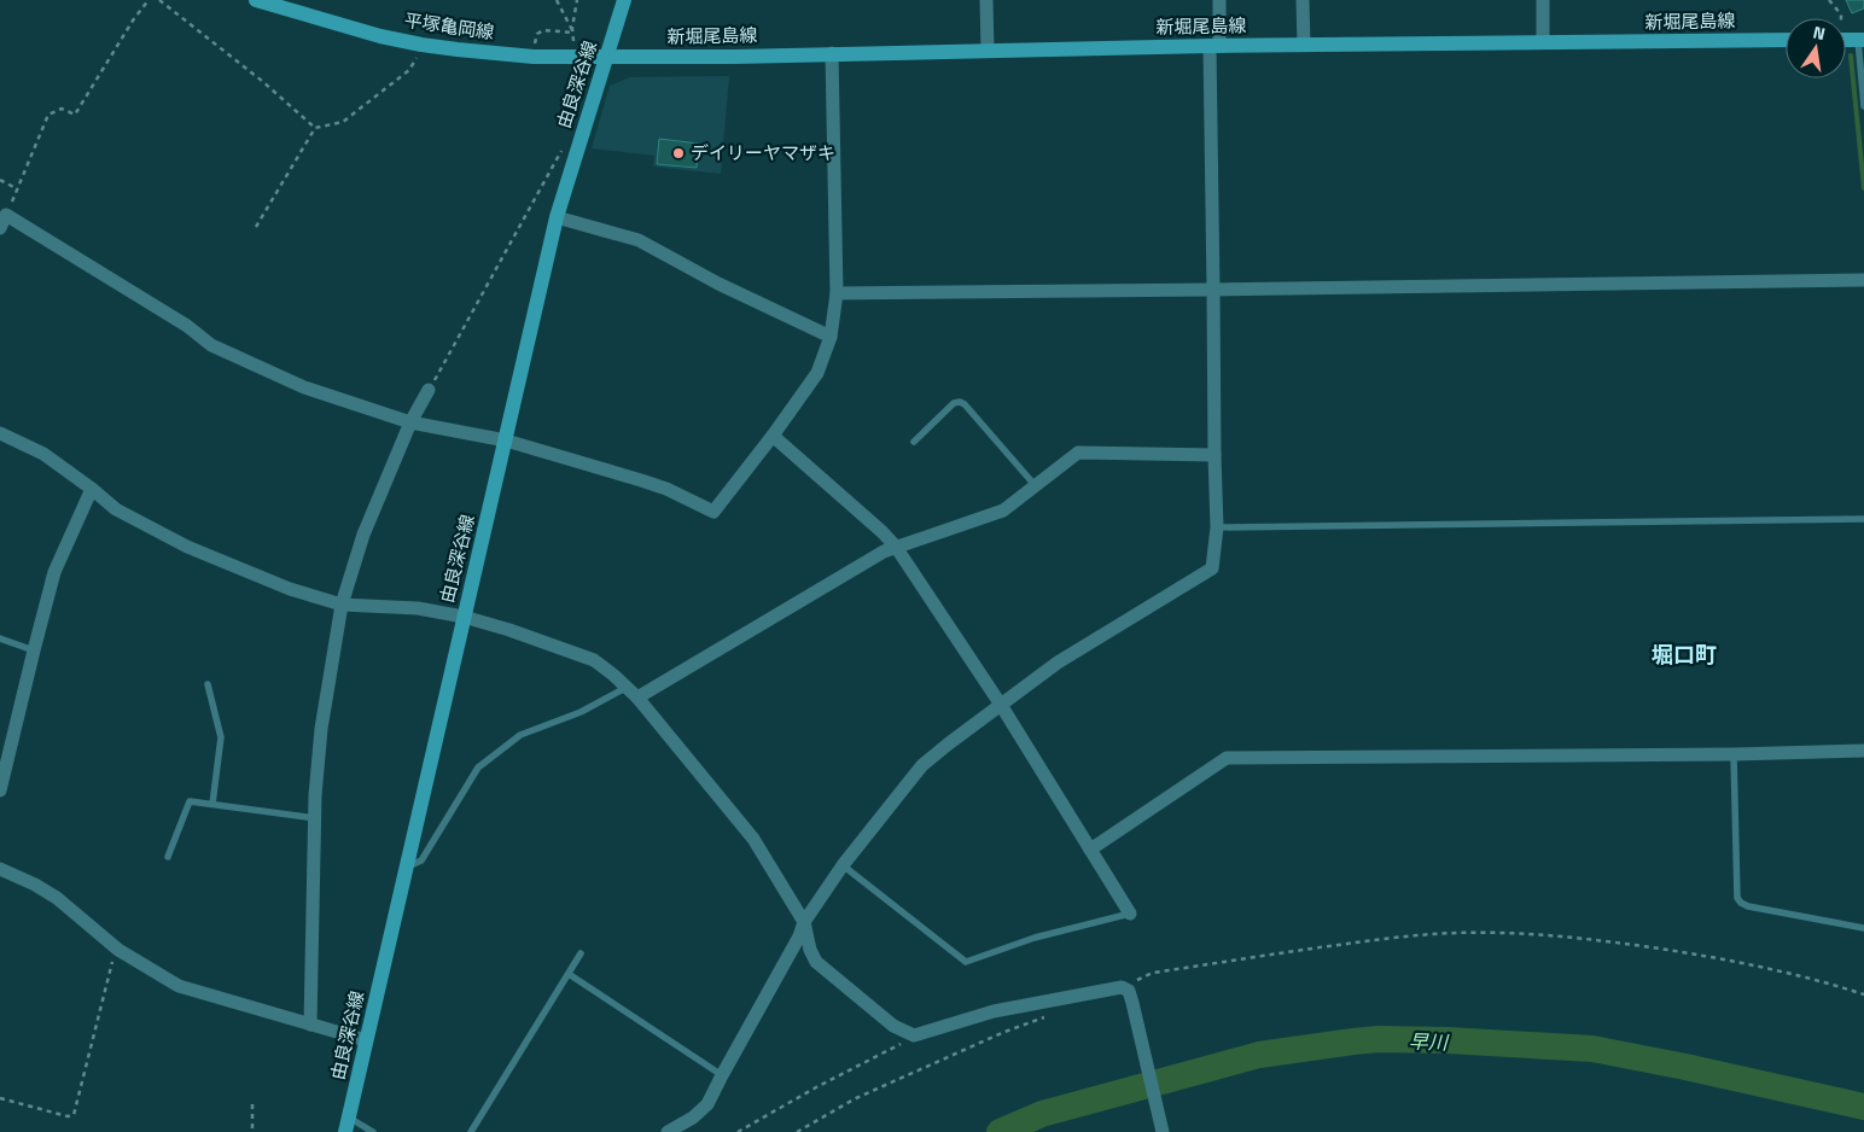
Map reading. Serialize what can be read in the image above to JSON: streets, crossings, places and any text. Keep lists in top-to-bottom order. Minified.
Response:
{"streets":{"main road":["新堀尾島線","平塚亀岡線","由良深谷線"]},"crossings":[["新堀尾島線","平塚亀岡線"],["新堀尾島線","由良深谷線"],["平塚亀岡線","由良深谷線"]],"districts":["堀口町"],"water":["早川"],"places":["デイリーヤマザキ"],"north":"top"}
